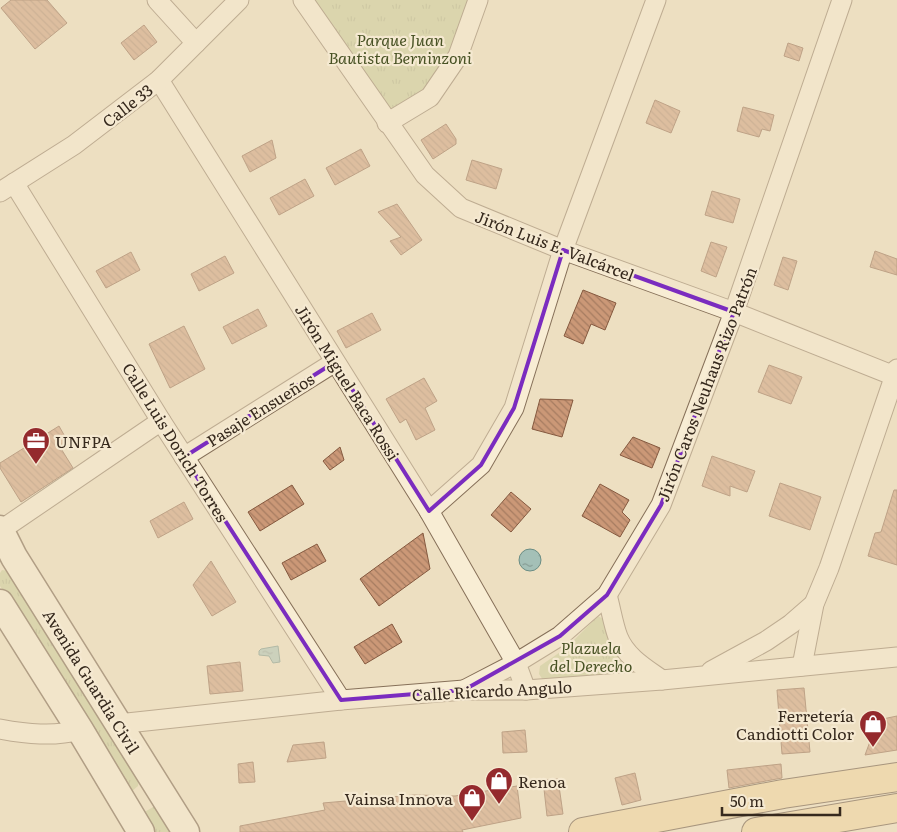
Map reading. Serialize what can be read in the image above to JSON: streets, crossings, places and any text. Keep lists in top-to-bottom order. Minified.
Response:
{"streets":{"main road":["Avenida Guardia Civil"],"street":["Calle 33","Jirón Luis E. Valcárcel","Jirón Miguel Baca Rossi","Jirón Caros Neuhaus Rizo Patrón","Pasaje Ensueños","Calle Luis Dorich Torres","Calle Ricardo Angulo"]},"crossings":[["Calle 33","Jirón Miguel Baca Rossi"],["Calle 33","Calle Luis Dorich Torres"],["Jirón Luis E. Valcárcel","Jirón Caros Neuhaus Rizo Patrón"],["Jirón Miguel Baca Rossi","Jirón Caros Neuhaus Rizo Patrón"],["Jirón Miguel Baca Rossi","Pasaje Ensueños"],["Jirón Miguel Baca Rossi","Calle Ricardo Angulo"],["Jirón Caros Neuhaus Rizo Patrón","Calle Ricardo Angulo"],["Pasaje Ensueños","Calle Luis Dorich Torres"],["Calle Luis Dorich Torres","Calle Ricardo Angulo"],["Avenida Guardia Civil","Calle Ricardo Angulo"]],"parks":["Parque Juan Bautista Berninzoni","Plazuela del Derecho"],"places":{"office":["UNFPA"],"shop":["Ferretería Candiotti Color","Renoa","Vainsa Innova"]},"scale_bar":"50 m"}
